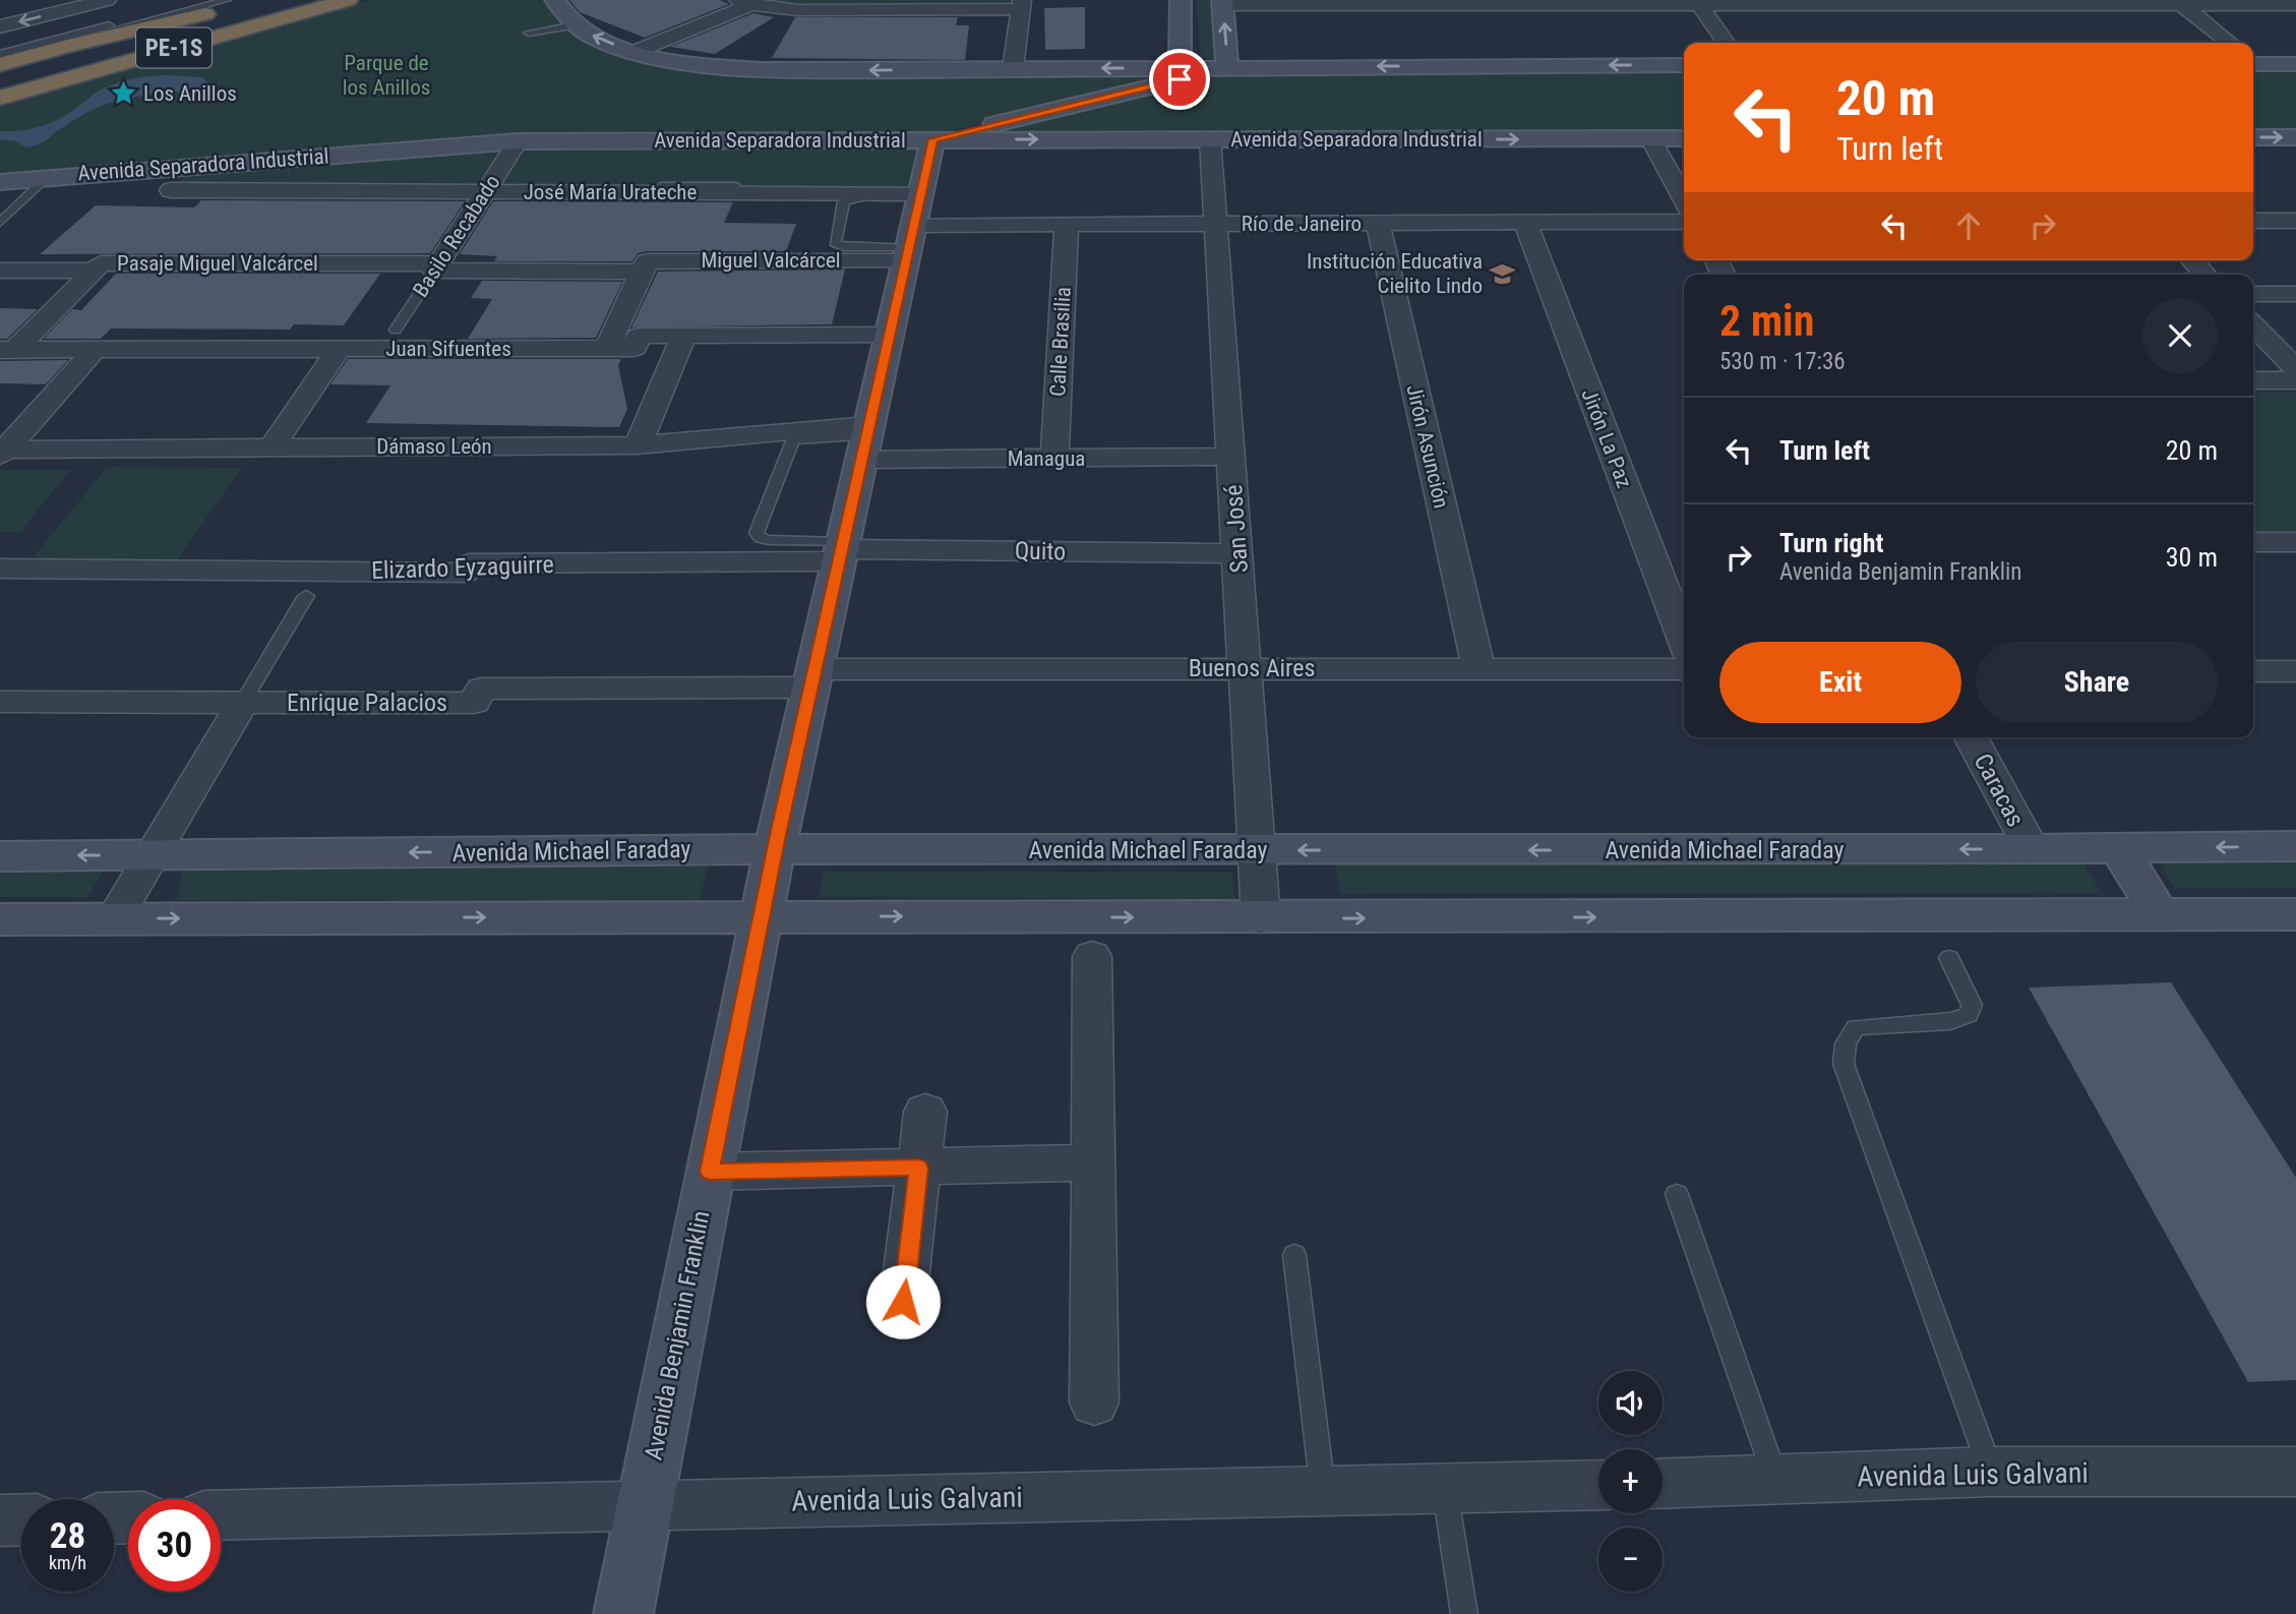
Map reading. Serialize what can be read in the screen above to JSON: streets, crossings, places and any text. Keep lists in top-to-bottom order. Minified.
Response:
{"streets":{"highway":["PE-1S"],"street":["Avenida Separadora Industrial","José María Urateche","Río de Janeiro","Basilo Recabado","Miguel Valcárcel","Pasaje Miguel Valcárcel","Calle Brasilia","Juan Sifuentes","Jirón La Paz","Dámaso León","Jirón Asunción","Managua","San José","Quito","Elizardo Eyzaguirre","Buenos Aires","Enrique Palacios","Caracas","Avenida Michael Faraday","Avenida Benjamin Franklin","Avenida Luis Galvani"]},"crossings":[["Avenida Separadora Industrial","Basilo Recabado"],["Avenida Separadora Industrial","San José"],["Avenida Separadora Industrial","Avenida Benjamin Franklin"],["José María Urateche","Río de Janeiro"],["José María Urateche","Basilo Recabado"],["José María Urateche","Miguel Valcárcel"],["José María Urateche","Avenida Benjamin Franklin"],["Río de Janeiro","Miguel Valcárcel"],["Río de Janeiro","Calle Brasilia"],["Río de Janeiro","Jirón La Paz"],["Río de Janeiro","Jirón Asunción"],["Río de Janeiro","San José"],["Río de Janeiro","Avenida Benjamin Franklin"],["Basilo Recabado","Miguel Valcárcel"],["Basilo Recabado","Pasaje Miguel Valcárcel"],["Miguel Valcárcel","Pasaje Miguel Valcárcel"],["Miguel Valcárcel","Avenida Benjamin Franklin"],["Calle Brasilia","Managua"],["Juan Sifuentes","Avenida Benjamin Franklin"],["Dámaso León","Managua"],["Dámaso León","Avenida Benjamin Franklin"],["Jirón Asunción","Buenos Aires"],["Managua","San José"],["Managua","Avenida Benjamin Franklin"],["San José","Quito"],["San José","Buenos Aires"],["San José","Avenida Michael Faraday"],["Quito","Elizardo Eyzaguirre"],["Quito","Avenida Benjamin Franklin"],["Elizardo Eyzaguirre","Avenida Benjamin Franklin"],["Buenos Aires","Enrique Palacios"],["Buenos Aires","Avenida Benjamin Franklin"],["Enrique Palacios","Avenida Benjamin Franklin"],["Caracas","Avenida Michael Faraday"],["Avenida Michael Faraday","Avenida Benjamin Franklin"],["Avenida Benjamin Franklin","Avenida Luis Galvani"]],"parks":["Parque de los Anillos"],"places":{"place":["Los Anillos"],"school or university":["Institución Educativa Cielito Lindo"]},"page":{"turn":["20 m","Turn left"],"heading":["2 min","530 m · 17:36"],"list":[{"name":"Turn left","value":"20 m"},{"name":"Turn right","note":"Avenida Benjamin Franklin","value":"30 m"}],"buttons":["Exit","Share"],"map_buttons":["+","−"],"speed":"28 km/h","limit":"30"}}
